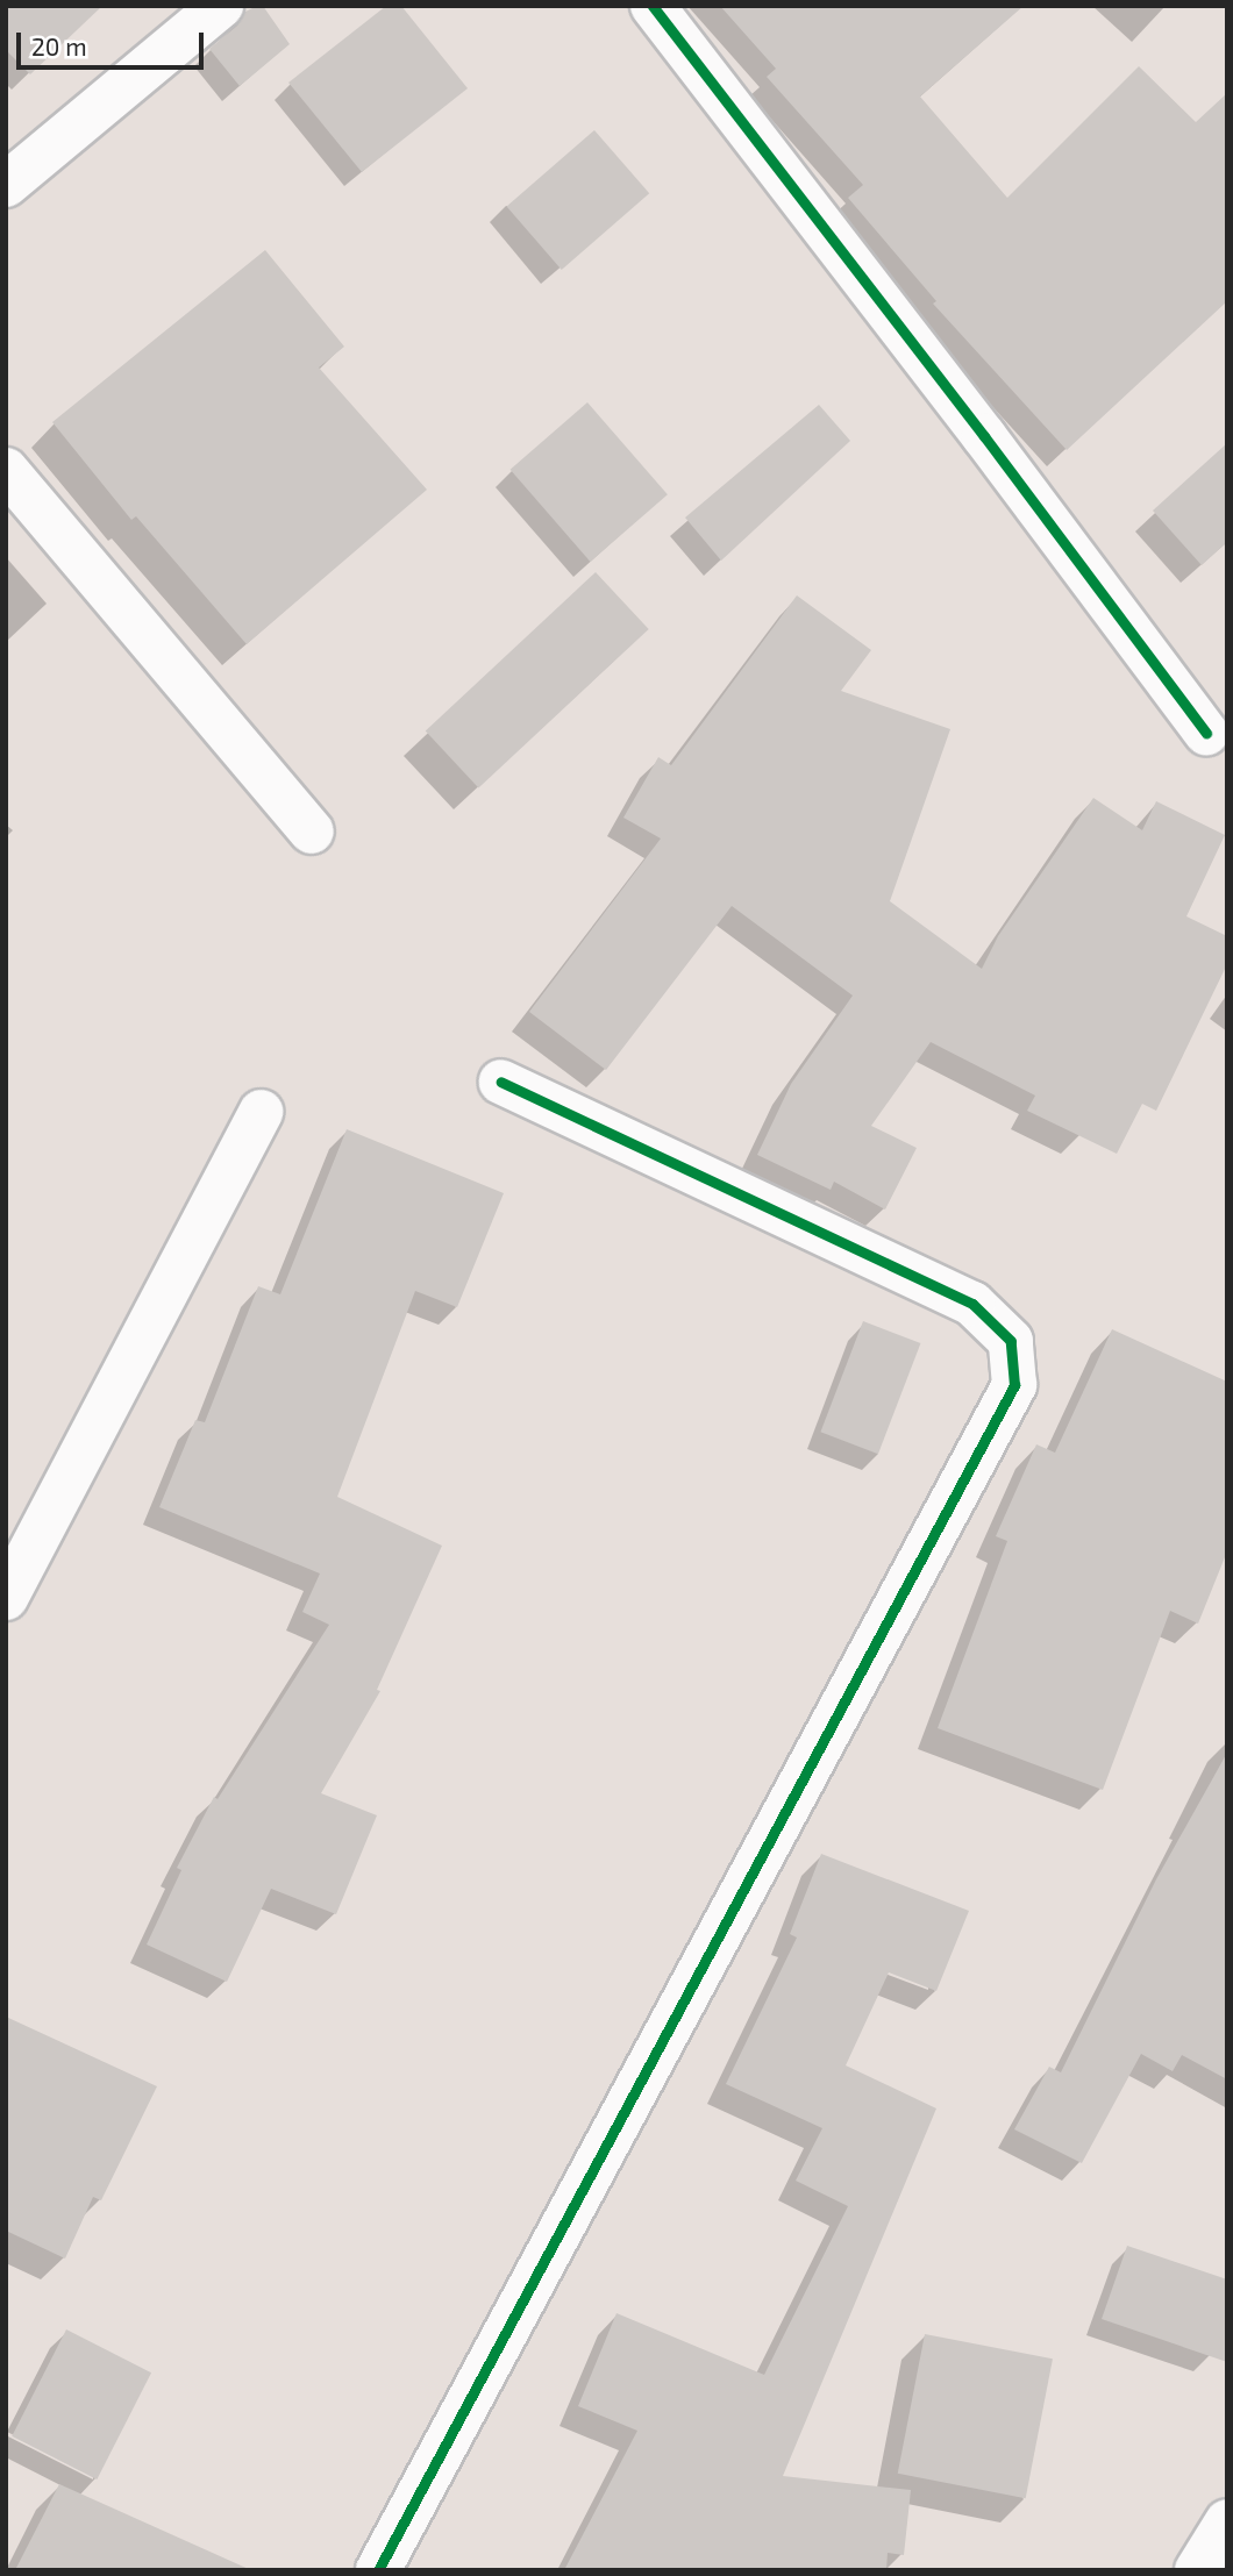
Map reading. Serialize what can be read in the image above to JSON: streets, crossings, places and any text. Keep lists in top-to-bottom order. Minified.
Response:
{"scale_bar":"20 m"}
